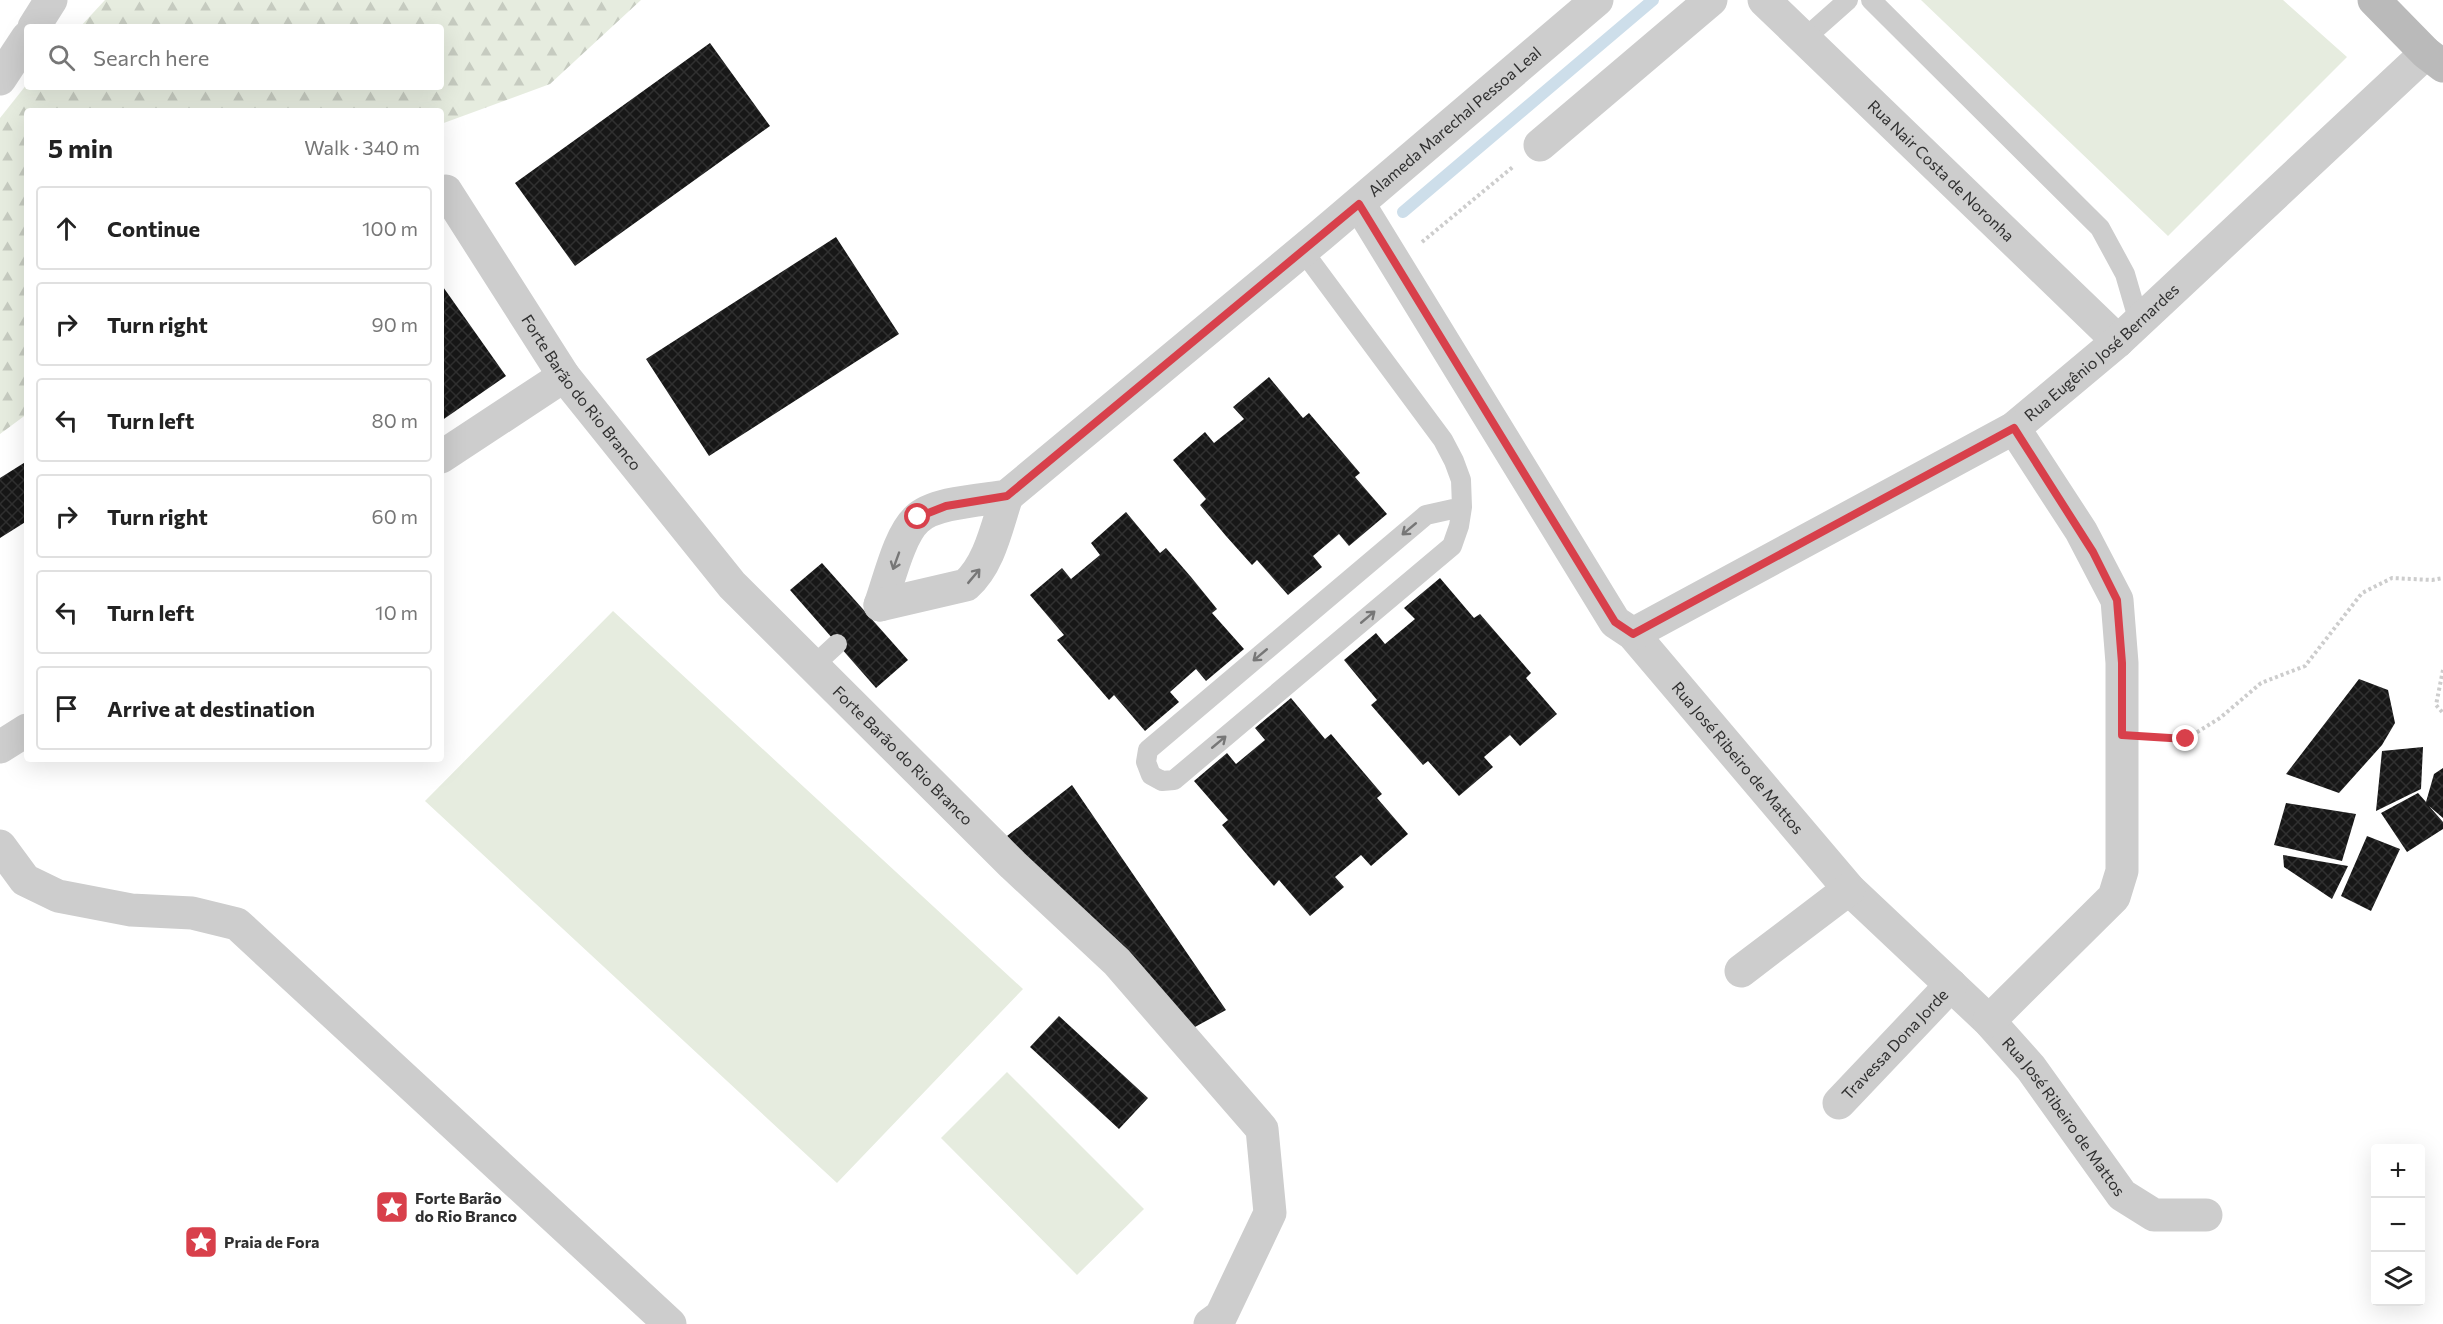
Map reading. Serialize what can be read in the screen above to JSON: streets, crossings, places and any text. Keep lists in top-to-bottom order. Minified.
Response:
{"streets":{"street":["Alameda Marechal Pessoa Leal","Rua Nair Costa de Noronha","Rua Eugênio José Bernardes","Forte Barão do Rio Branco","Rua José Ribeiro de Mattos","Travessa Dona Jorde"]},"crossings":[["Alameda Marechal Pessoa Leal","Rua José Ribeiro de Mattos"],["Rua Nair Costa de Noronha","Rua Eugênio José Bernardes"],["Rua Eugênio José Bernardes","Rua José Ribeiro de Mattos"],["Rua José Ribeiro de Mattos","Travessa Dona Jorde"]],"places":{"place":["Forte Barão do Rio Branco","Praia de Fora"]},"page":{"search":"Search here","heading":["5 min","Walk · 340 m"],"list":[["Continue","100 m"],["Turn right","90 m"],["Turn left","80 m"],["Turn right","60 m"],["Turn left","10 m"],"Arrive at destination"],"map_buttons":["+","−"]}}
